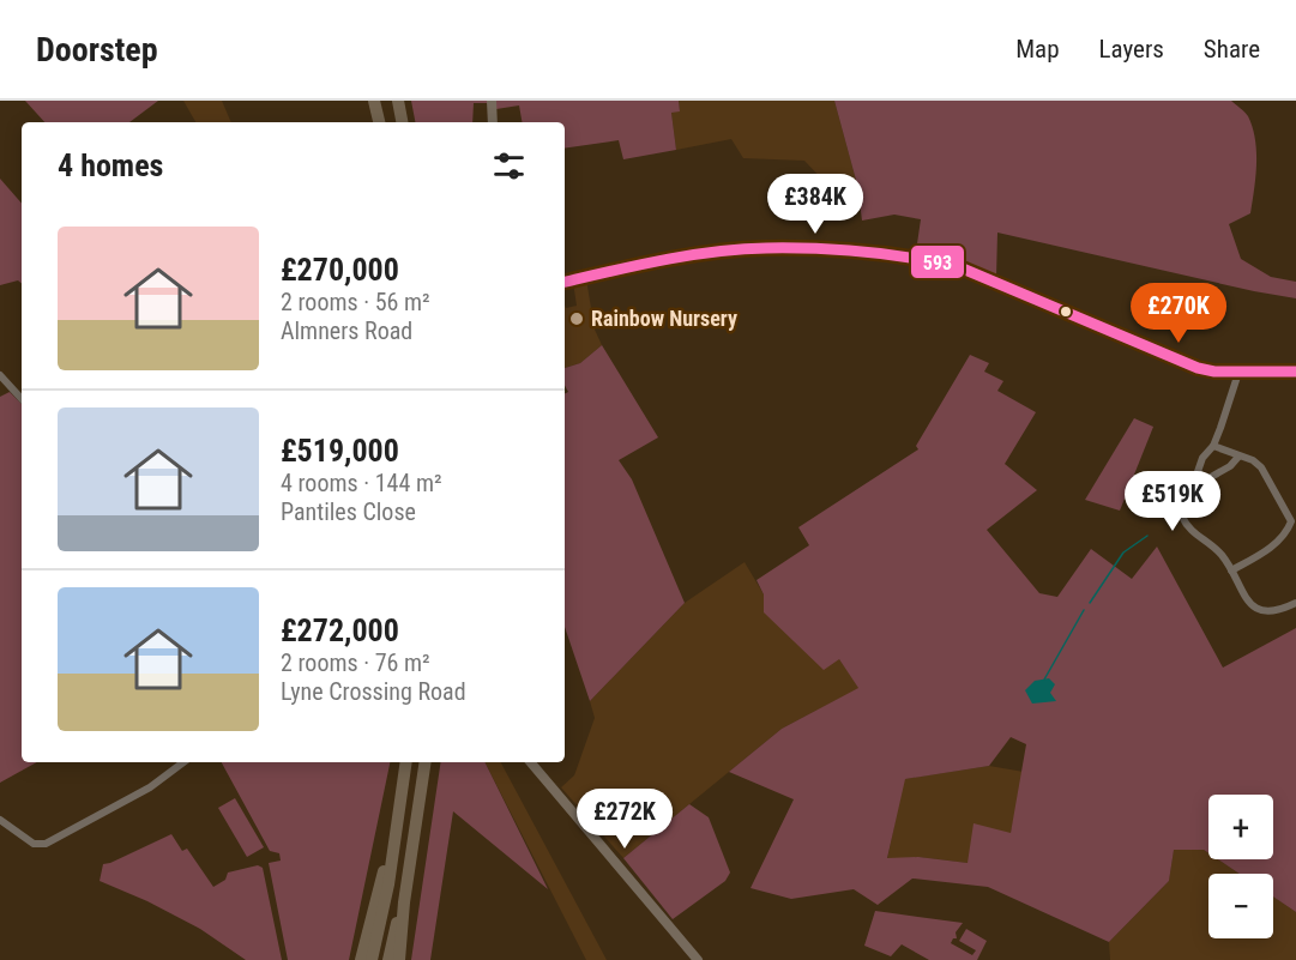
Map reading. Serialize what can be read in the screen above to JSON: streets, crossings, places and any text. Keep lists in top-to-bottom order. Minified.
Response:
{"places":["Rainbow Nursery"],"lines":["transit line 593"],"page":{"header":"Doorstep","nav":["Map","Layers","Share"],"heading":"4 homes","price":["£384K","£270K","£519K","£272K"],"list":[{"name":"£270,000","note":"2 rooms · 56 m² · Almners Road"},{"name":"£519,000","note":"4 rooms · 144 m² · Pantiles Close"},{"name":"£272,000","note":"2 rooms · 76 m² · Lyne Crossing Road"}],"map_buttons":["+","−"]}}
